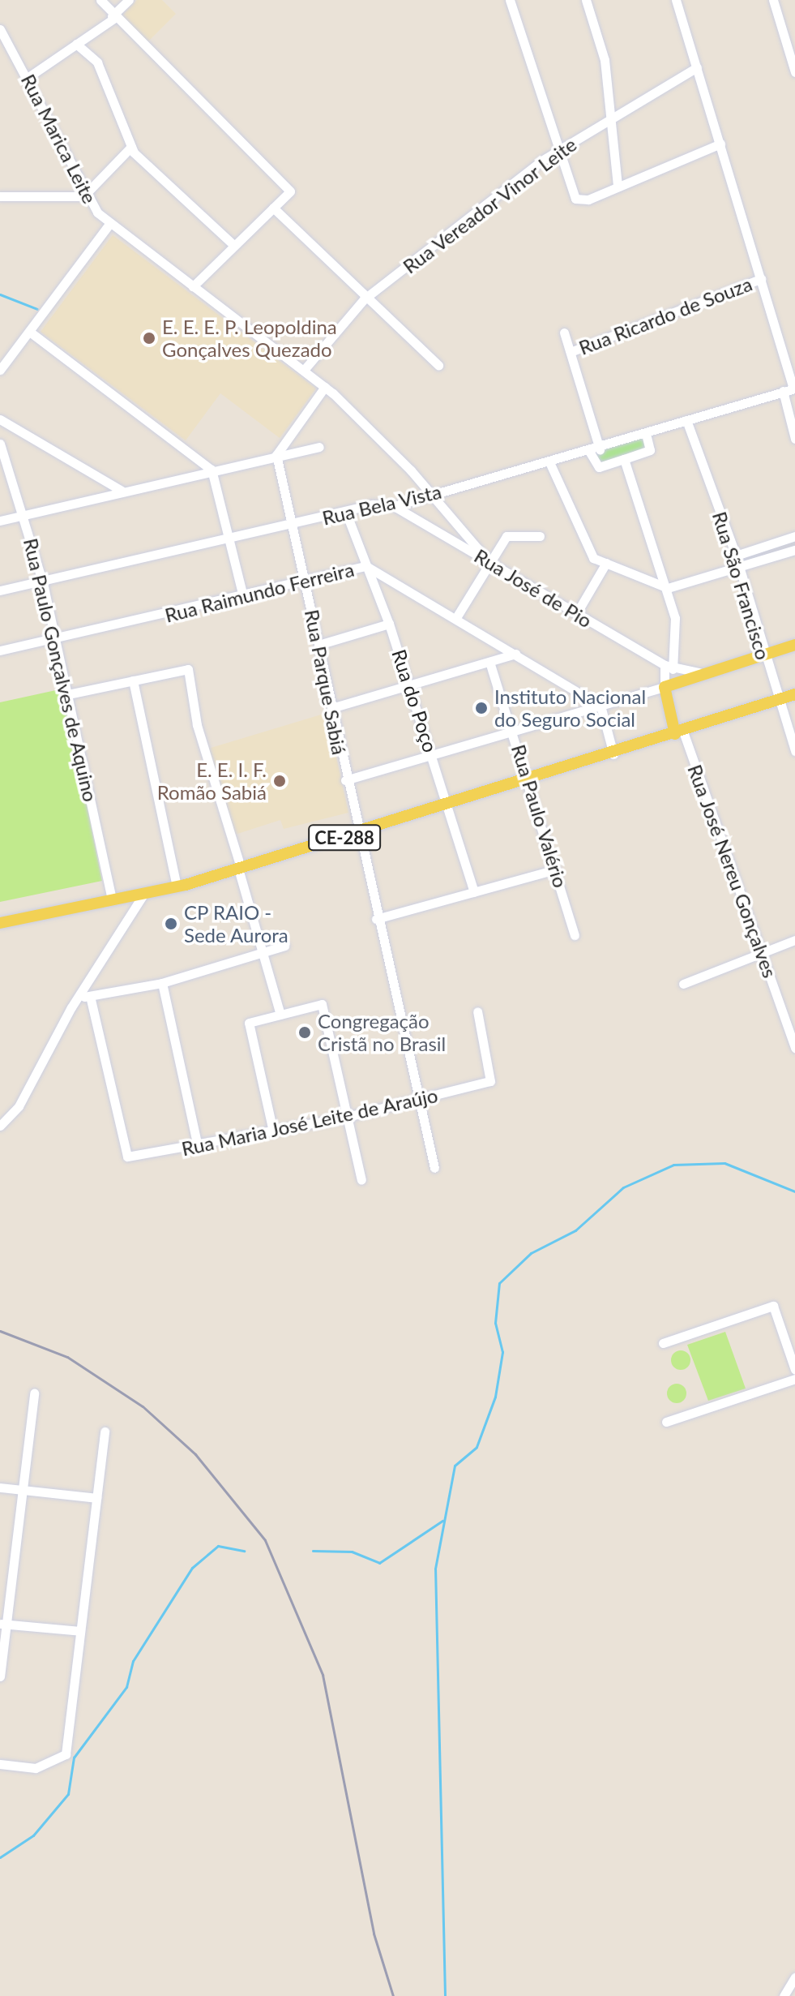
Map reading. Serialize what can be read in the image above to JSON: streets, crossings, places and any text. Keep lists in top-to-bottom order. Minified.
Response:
{"streets":{"main road":["CE-288","Rua José Nereu Gonçalves"],"street":["Rua Marica Leite","Rua Vereador Vinor Leite","Rua Ricardo de Souza","Rua Bela Vista","Rua São Francisco","Rua José de Pio","Rua Raimundo Ferreira","Rua Paulo Gonçalves de Aquino","Rua Parque Sabiá","Rua do Poço","Rua Paulo Valério","Rua Maria José Leite de Araújo"]},"crossings":[["Rua Marica Leite","Rua Vereador Vinor Leite"],["Rua Marica Leite","Rua Bela Vista"],["Rua Marica Leite","Rua José de Pio"],["Rua Bela Vista","Rua São Francisco"],["Rua Bela Vista","Rua José de Pio"],["Rua Bela Vista","Rua Paulo Gonçalves de Aquino"],["Rua Bela Vista","Rua Parque Sabiá"],["Rua Bela Vista","Rua do Poço"],["Rua São Francisco","CE-288"],["Rua José de Pio","Rua José Nereu Gonçalves"],["Rua Raimundo Ferreira","Rua Paulo Gonçalves de Aquino"],["Rua Raimundo Ferreira","Rua Parque Sabiá"],["Rua Raimundo Ferreira","Rua do Poço"],["Rua Paulo Gonçalves de Aquino","CE-288"],["Rua Parque Sabiá","CE-288"],["Rua Parque Sabiá","Rua Maria José Leite de Araújo"],["Rua do Poço","CE-288"],["Rua Paulo Valério","CE-288"],["CE-288","Rua José Nereu Gonçalves"]],"places":["E. E. E. P. Leopoldina Gonçalves Quezado","Instituto Nacional do Seguro Social","E. E. I. F. Romão Sabiá","CP RAIO - Sede Aurora","Congregação Cristã no Brasil"]}
